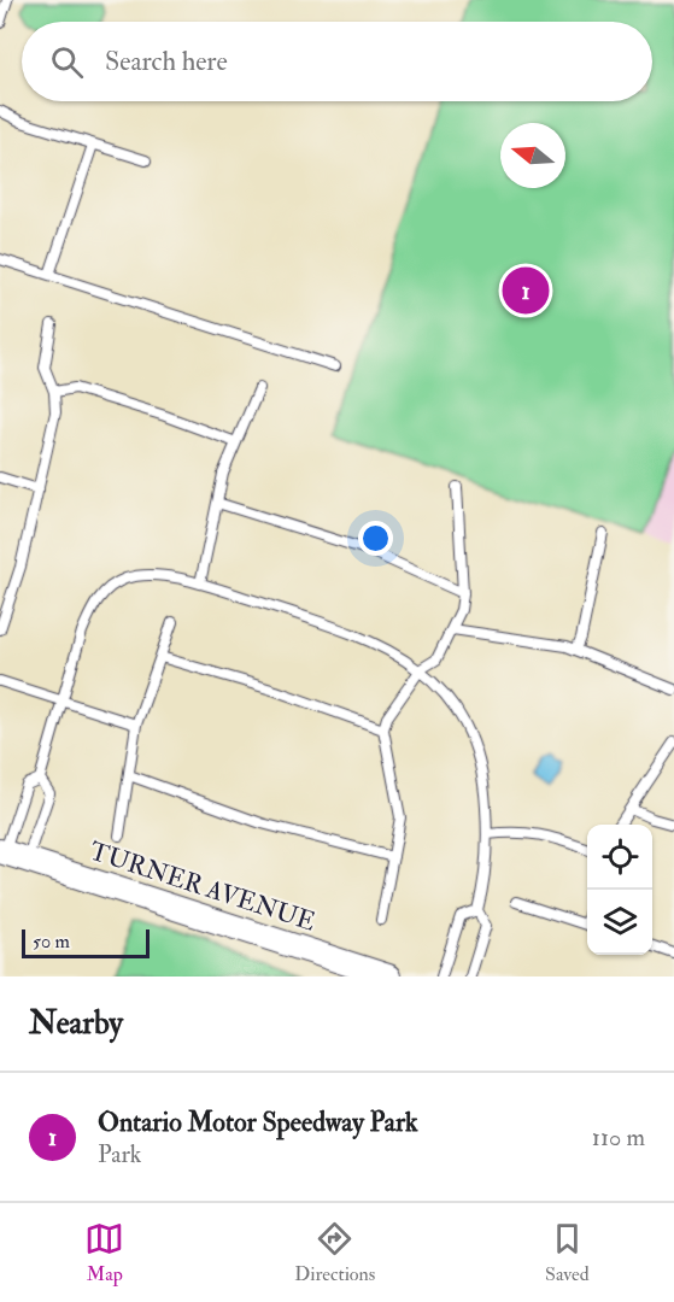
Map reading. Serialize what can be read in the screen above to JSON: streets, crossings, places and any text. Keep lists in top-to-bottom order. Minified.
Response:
{"streets":{"street":["TURNER AVENUE"]},"scale_bar":"50 m","north":"left","page":{"search":"Search here","pins":"1","scale":"50 m","heading":"Nearby","list":[{"mark":"1","name":"Ontario Motor Speedway Park","note":"Park","value":"110 m"}],"nav":["Map","Directions","Saved"]}}
